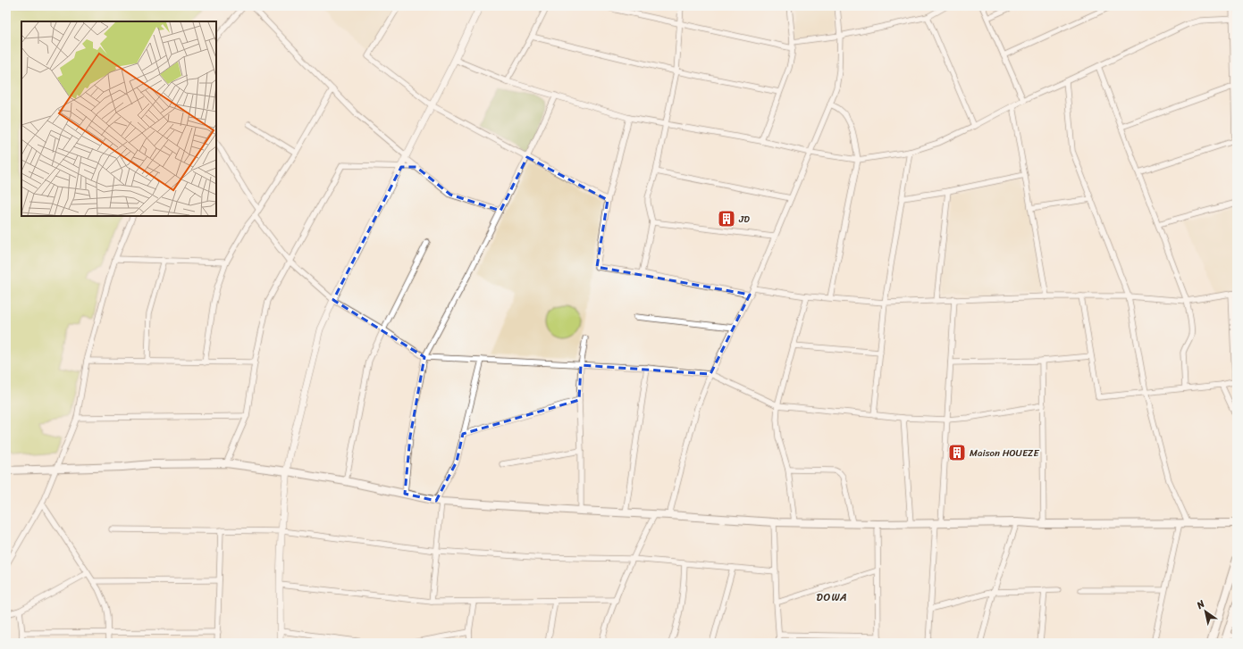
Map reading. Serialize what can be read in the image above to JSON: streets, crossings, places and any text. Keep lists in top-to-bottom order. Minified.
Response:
{"districts":["DOWA"],"places":{"building":["JD","Maison HOUEZE"]},"north":"top left"}
